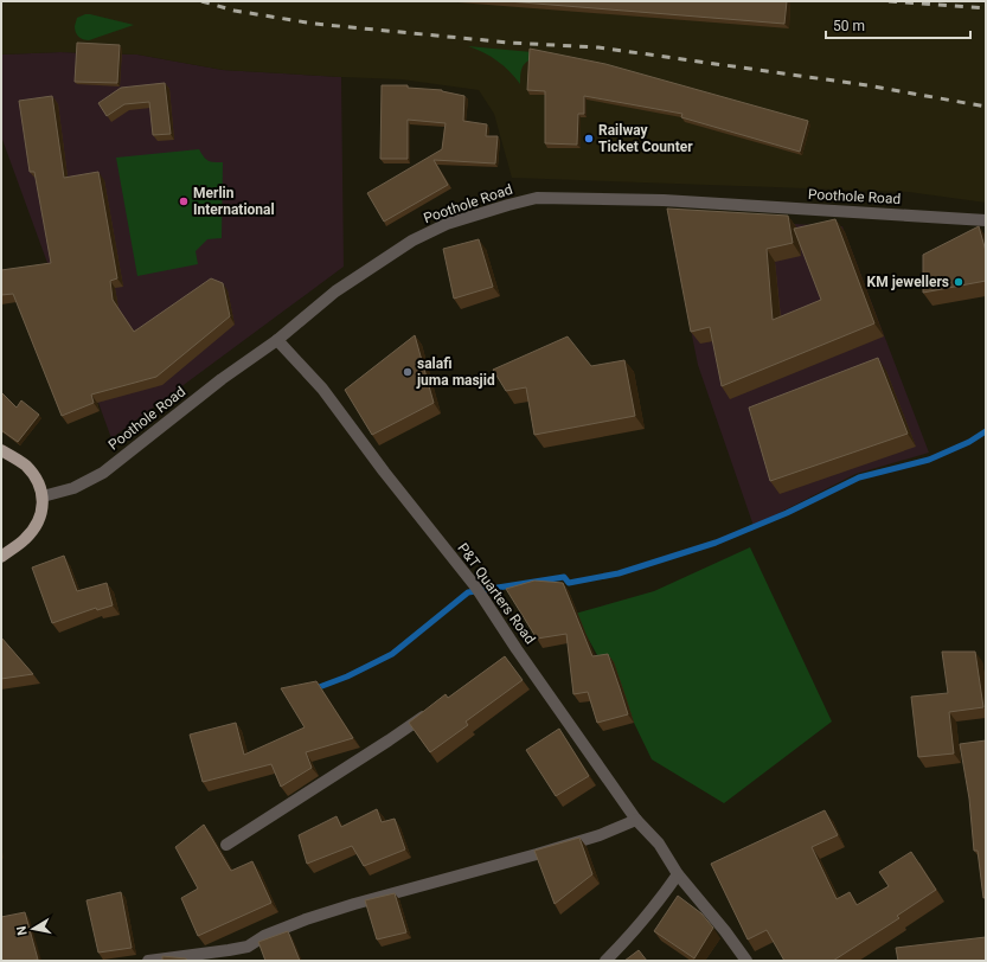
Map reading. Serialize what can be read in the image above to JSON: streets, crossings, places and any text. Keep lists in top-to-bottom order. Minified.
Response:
{"streets":{"street":["Poothole Road","P&T Quarters Road"]},"crossings":[["Poothole Road","P&T Quarters Road"]],"places":["Railway Ticket Counter","Merlin International","KM jewellers","salafi juma masjid"],"scale_bar":"50 m","north":"left"}
